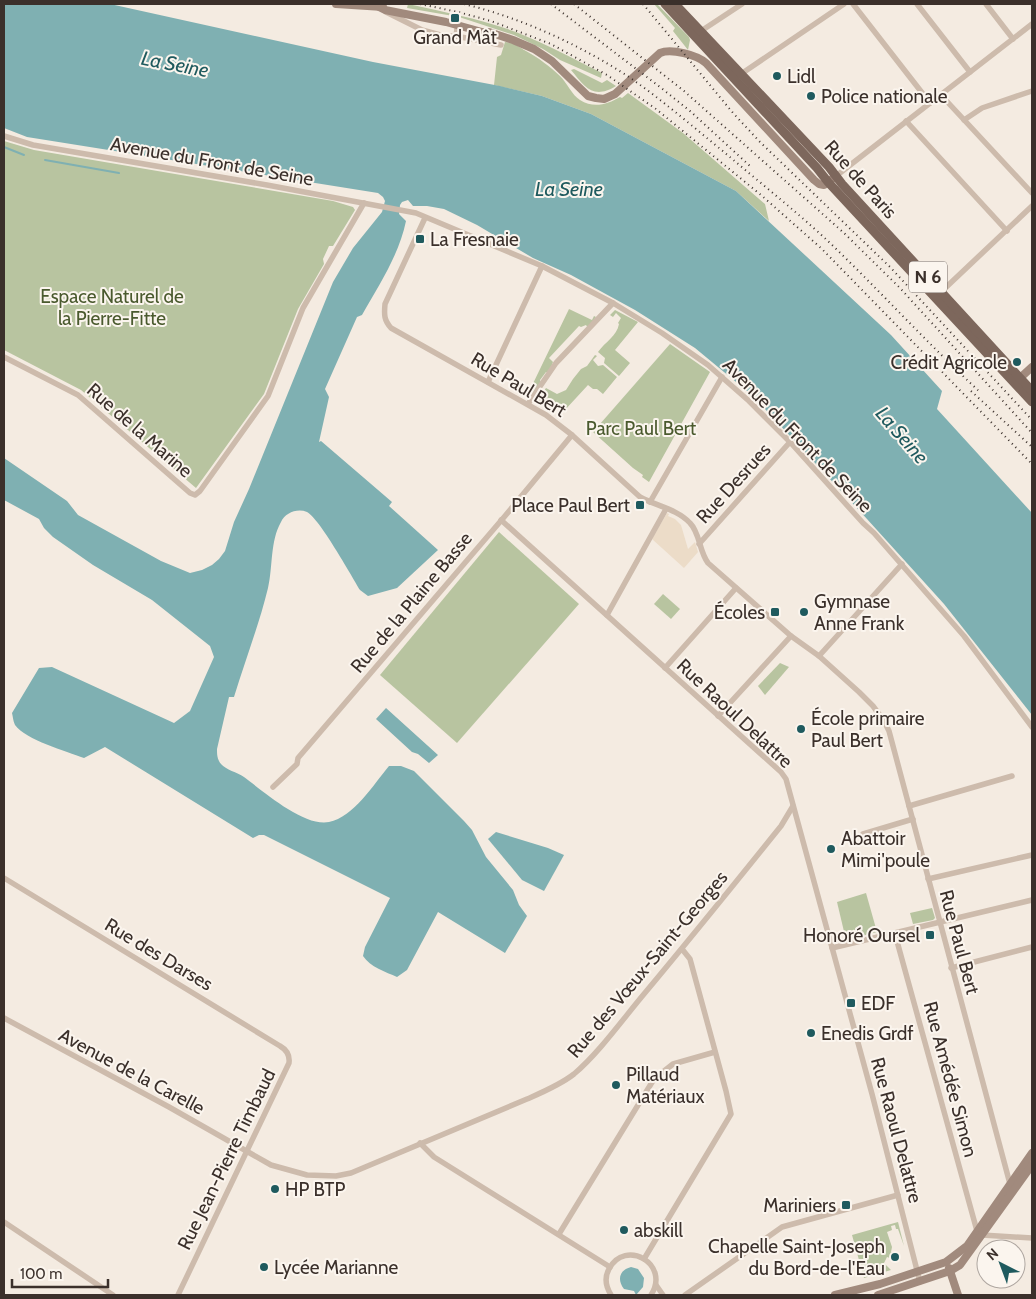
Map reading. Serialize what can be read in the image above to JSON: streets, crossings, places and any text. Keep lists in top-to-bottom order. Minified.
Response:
{"streets":{"main road":["Rue de Paris","N 6"],"street":["Avenue du Front de Seine","Rue Paul Bert","Rue de la Marine","Rue Desrues","Rue de la Plaine Basse","Rue Raoul Delattre","Rue des Darses","Rue des Vœux-Saint-Georges","Avenue de la Carelle","Rue Amédée Simon","Rue Jean-Pierre Timbaud"]},"crossings":[["Avenue du Front de Seine","Rue Paul Bert"],["Avenue du Front de Seine","Rue de la Marine"],["Avenue du Front de Seine","Rue Desrues"],["Rue de Paris","N 6"],["Rue Paul Bert","Rue Desrues"],["Rue Paul Bert","Rue de la Plaine Basse"],["Rue de la Plaine Basse","Rue Raoul Delattre"],["Rue Raoul Delattre","Rue des Vœux-Saint-Georges"],["Rue des Darses","Rue Jean-Pierre Timbaud"],["Rue des Vœux-Saint-Georges","Avenue de la Carelle"],["Rue des Vœux-Saint-Georges","Rue Jean-Pierre Timbaud"],["Avenue de la Carelle","Rue Jean-Pierre Timbaud"]],"water":["La Seine"],"parks":["Espace Naturel de la Pierre-Fitte","Parc Paul Bert"],"places":{"transit":["Grand Mât","La Fresnaie","Place Paul Bert","Écoles","Honoré Oursel","EDF","Mariniers"],"other":["Lidl","Police nationale","Crédit Agricole","Gymnase Anne Frank","École primaire Paul Bert","Abattoir Mimi'poule","Enedis Grdf","Pillaud Matériaux","HP BTP","abskill","Chapelle Saint-Joseph du Bord-de-l'Eau","Lycée Marianne"]},"scale_bar":"100 m","north":"top left"}
